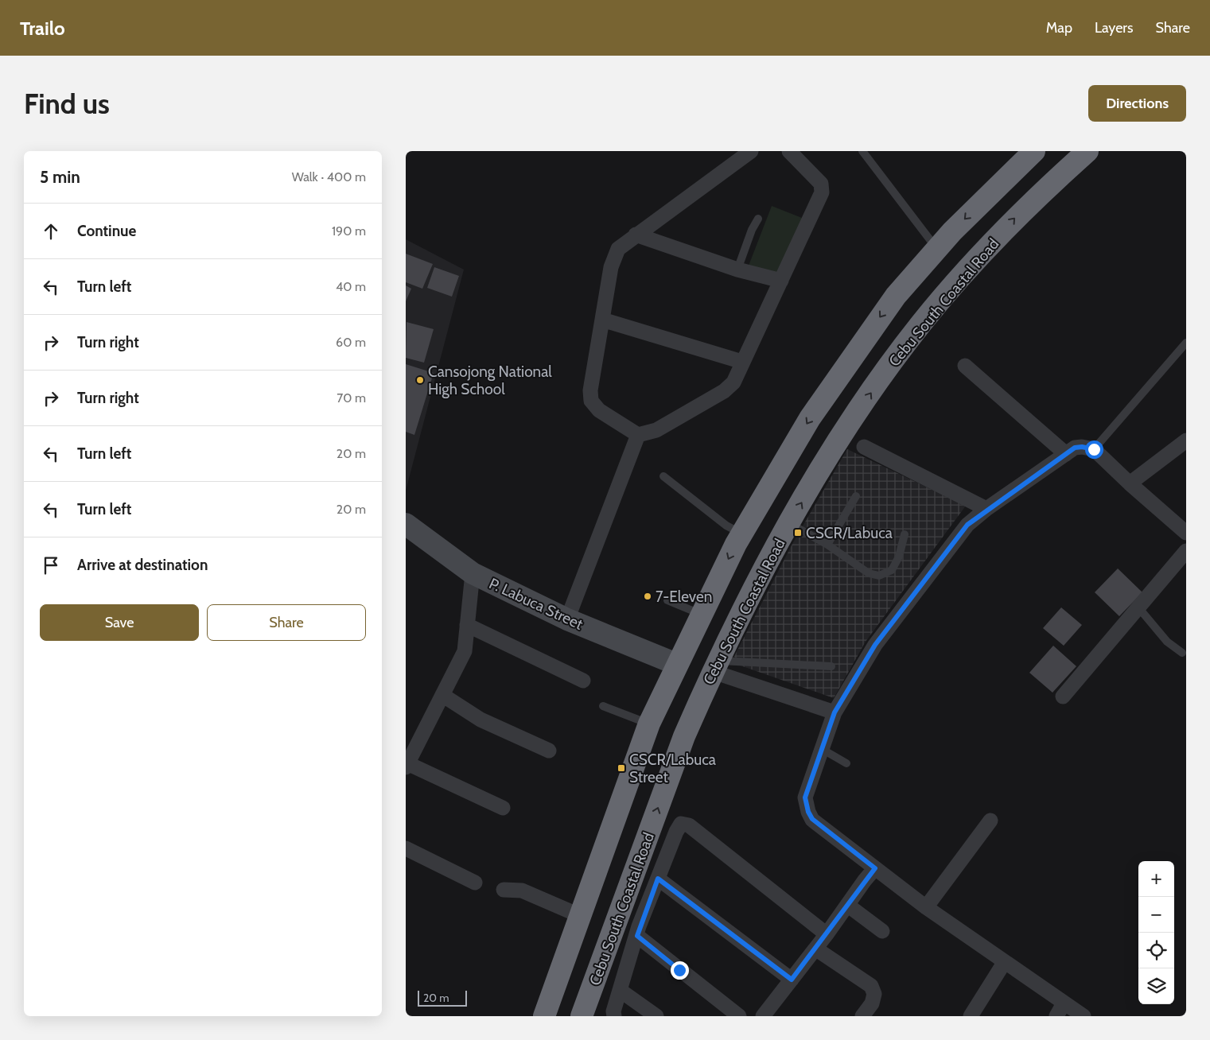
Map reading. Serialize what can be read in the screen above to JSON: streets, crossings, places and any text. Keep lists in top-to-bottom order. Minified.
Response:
{"streets":{"highway":["Cebu South Coastal Road"],"street":["P. Labuca Street"]},"places":{"other":["Cansojong National High School","7-Eleven"],"transit":["CSCR/Labuca","CSCR/Labuca Street"]},"scale_bar":"20 m","page":{"header":"Trailo","nav":["Map","Layers","Share"],"buttons":["Directions",["Save","Share"]],"title":"Find us","heading":["5 min","Walk · 400 m"],"list":[["Continue","190 m"],["Turn left","40 m"],["Turn right","60 m"],["Turn right","70 m"],["Turn left","20 m"],["Turn left","20 m"],"Arrive at destination"],"map_buttons":["+","−"],"scale":"20 m"}}
